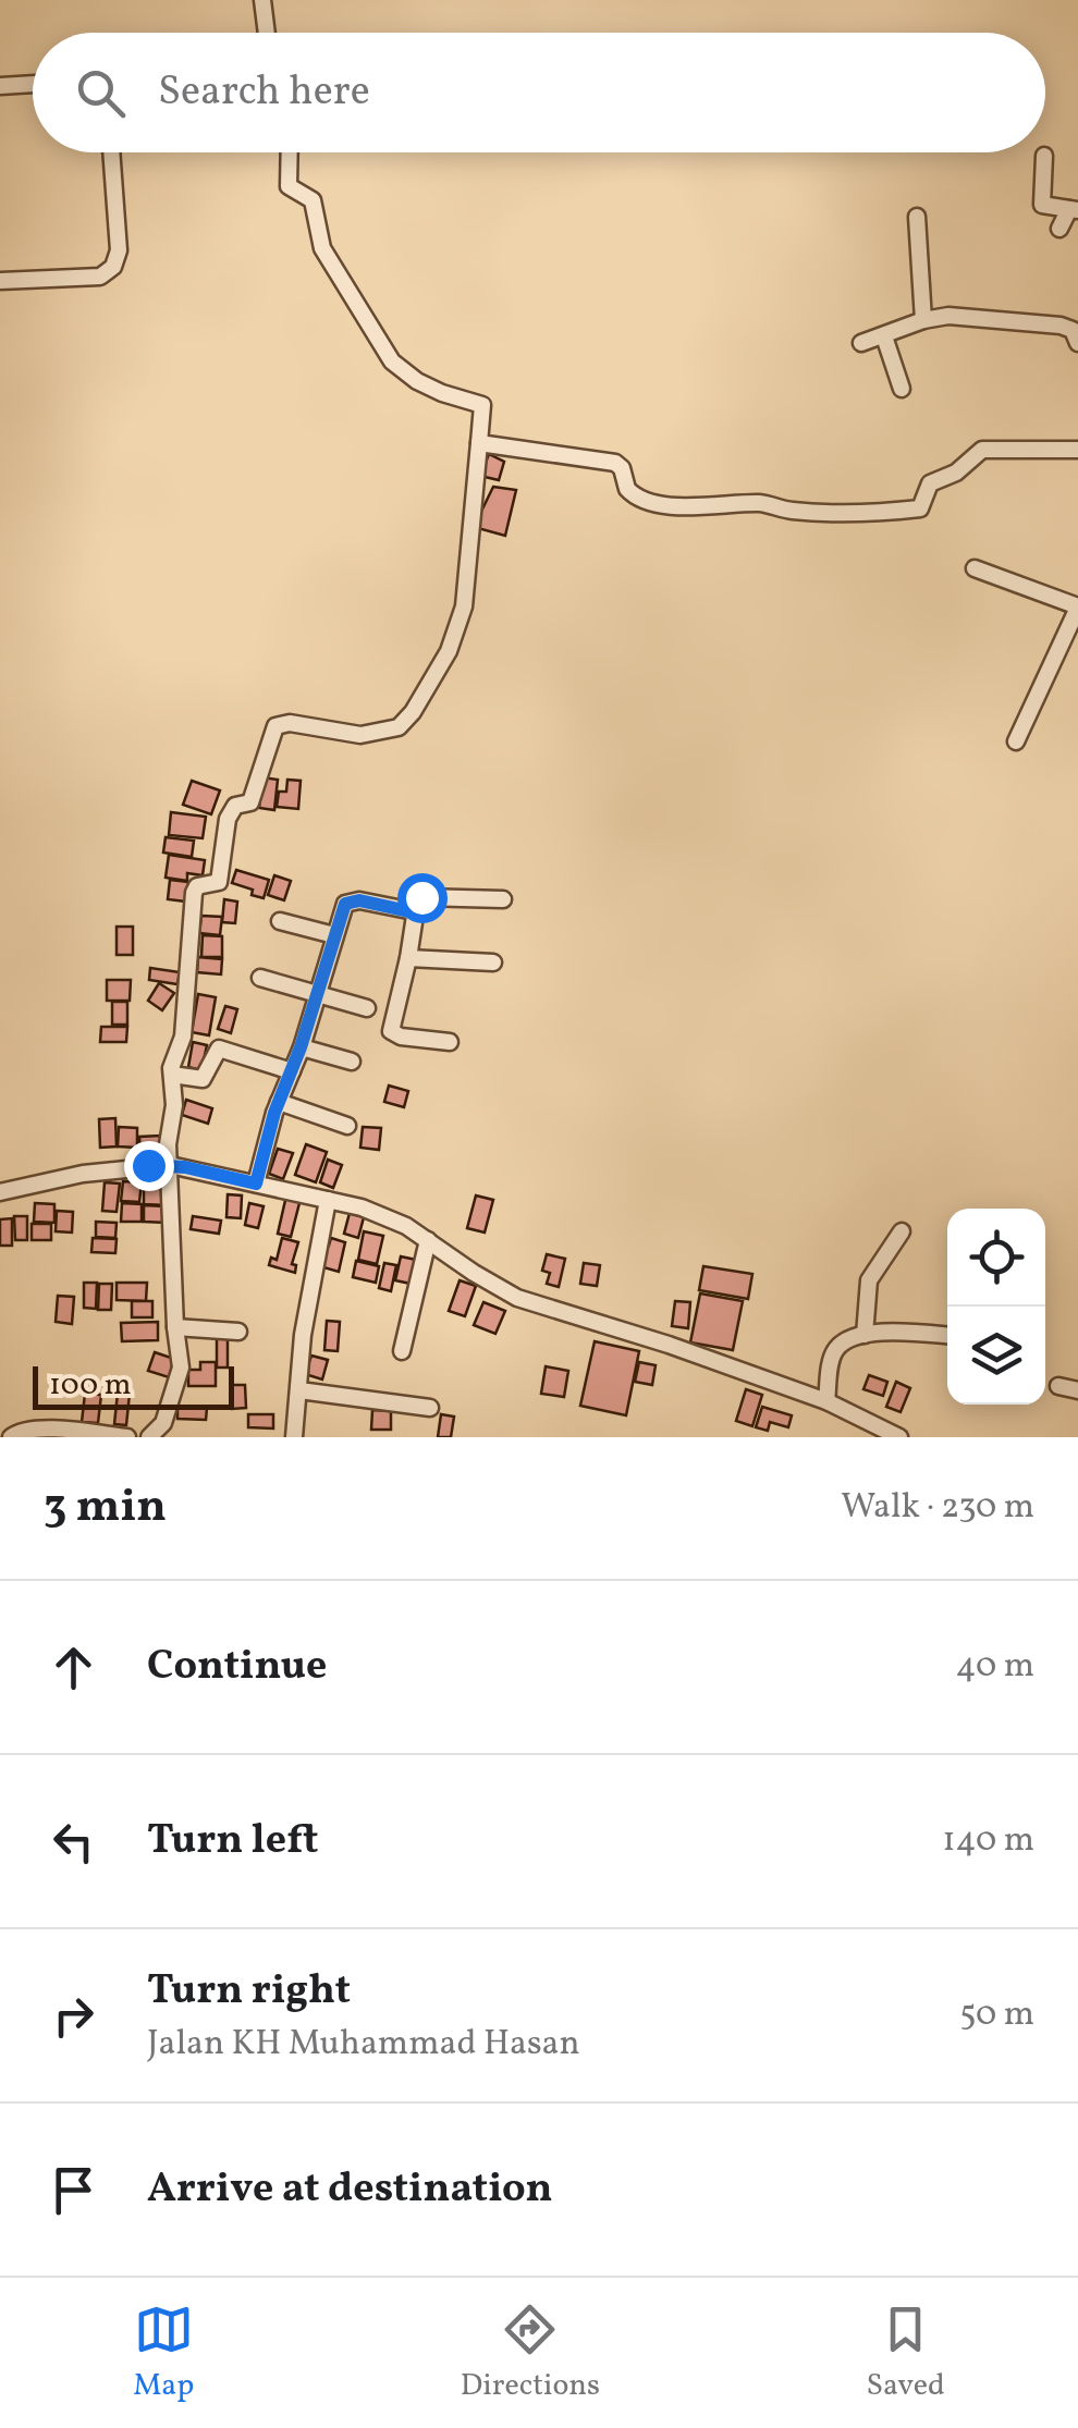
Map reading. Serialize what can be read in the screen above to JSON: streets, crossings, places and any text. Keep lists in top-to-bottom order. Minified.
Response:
{"scale_bar":"100 m","page":{"search":"Search here","scale":"100 m","heading":["3 min","Walk · 230 m"],"list":[["Continue","40 m"],["Turn left","140 m"],["Turn right","Jalan KH Muhammad Hasan","50 m"],"Arrive at destination"],"nav":["Map","Directions","Saved"]}}
